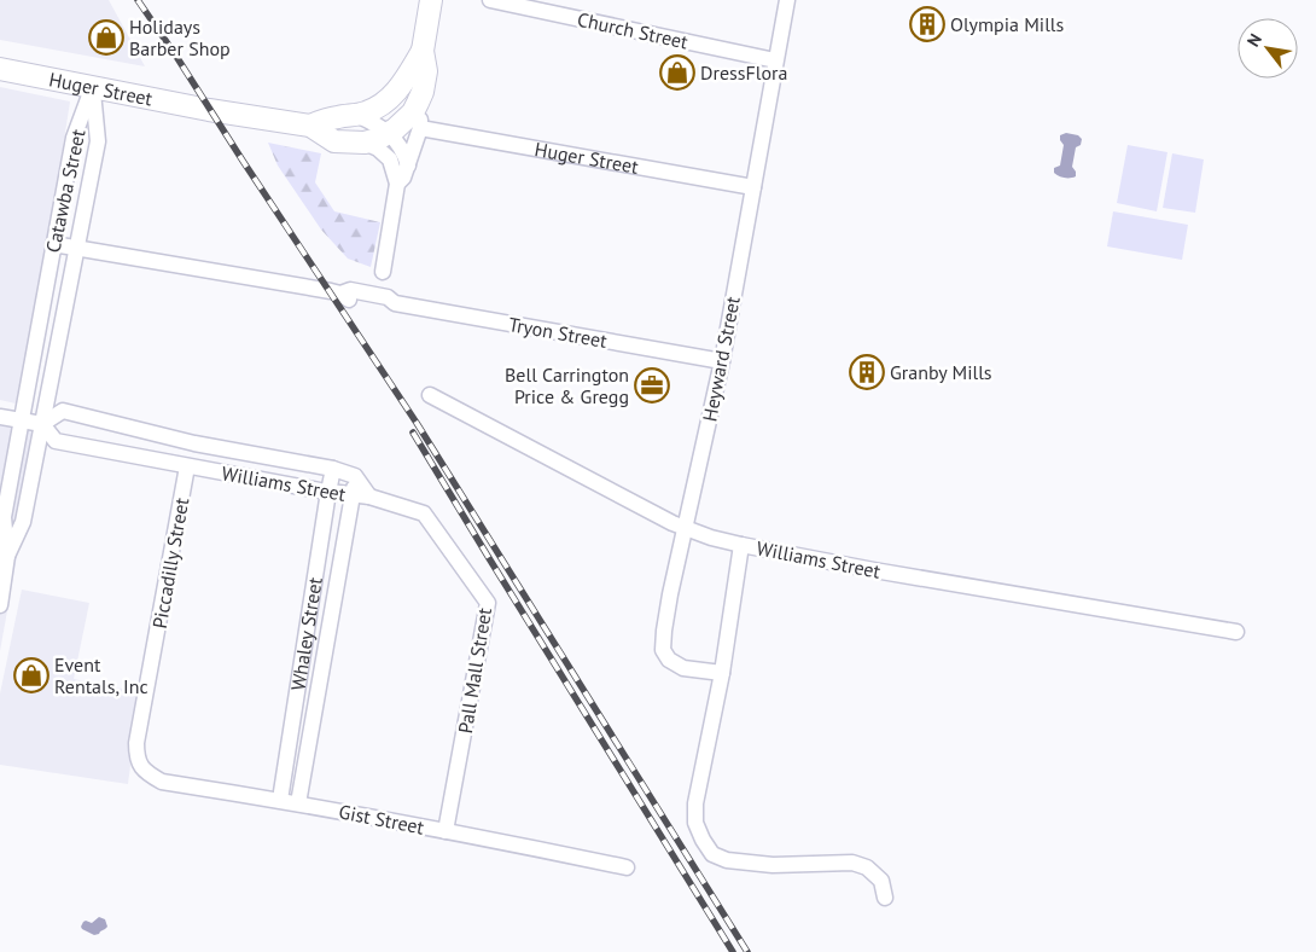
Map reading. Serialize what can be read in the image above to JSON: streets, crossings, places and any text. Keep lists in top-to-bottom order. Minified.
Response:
{"streets":{"main road":["Huger Street"],"street":["Church Street","Catawba Street","Tryon Street","Heyward Street","Williams Street","Piccadilly Street","Whaley Street","Pall Mall Street","Gist Street"]},"crossings":[["Church Street","Heyward Street"],["Huger Street","Catawba Street"],["Huger Street","Heyward Street"],["Catawba Street","Tryon Street"],["Catawba Street","Williams Street"],["Tryon Street","Heyward Street"],["Heyward Street","Williams Street"],["Williams Street","Piccadilly Street"],["Williams Street","Whaley Street"],["Williams Street","Pall Mall Street"],["Piccadilly Street","Gist Street"],["Whaley Street","Gist Street"],["Pall Mall Street","Gist Street"]],"places":{"building":["Olympia Mills","Granby Mills"],"shop":["Holidays Barber Shop","DressFlora","Event Rentals, Inc"],"office":["Bell Carrington Price & Gregg"]},"north":"top left"}
